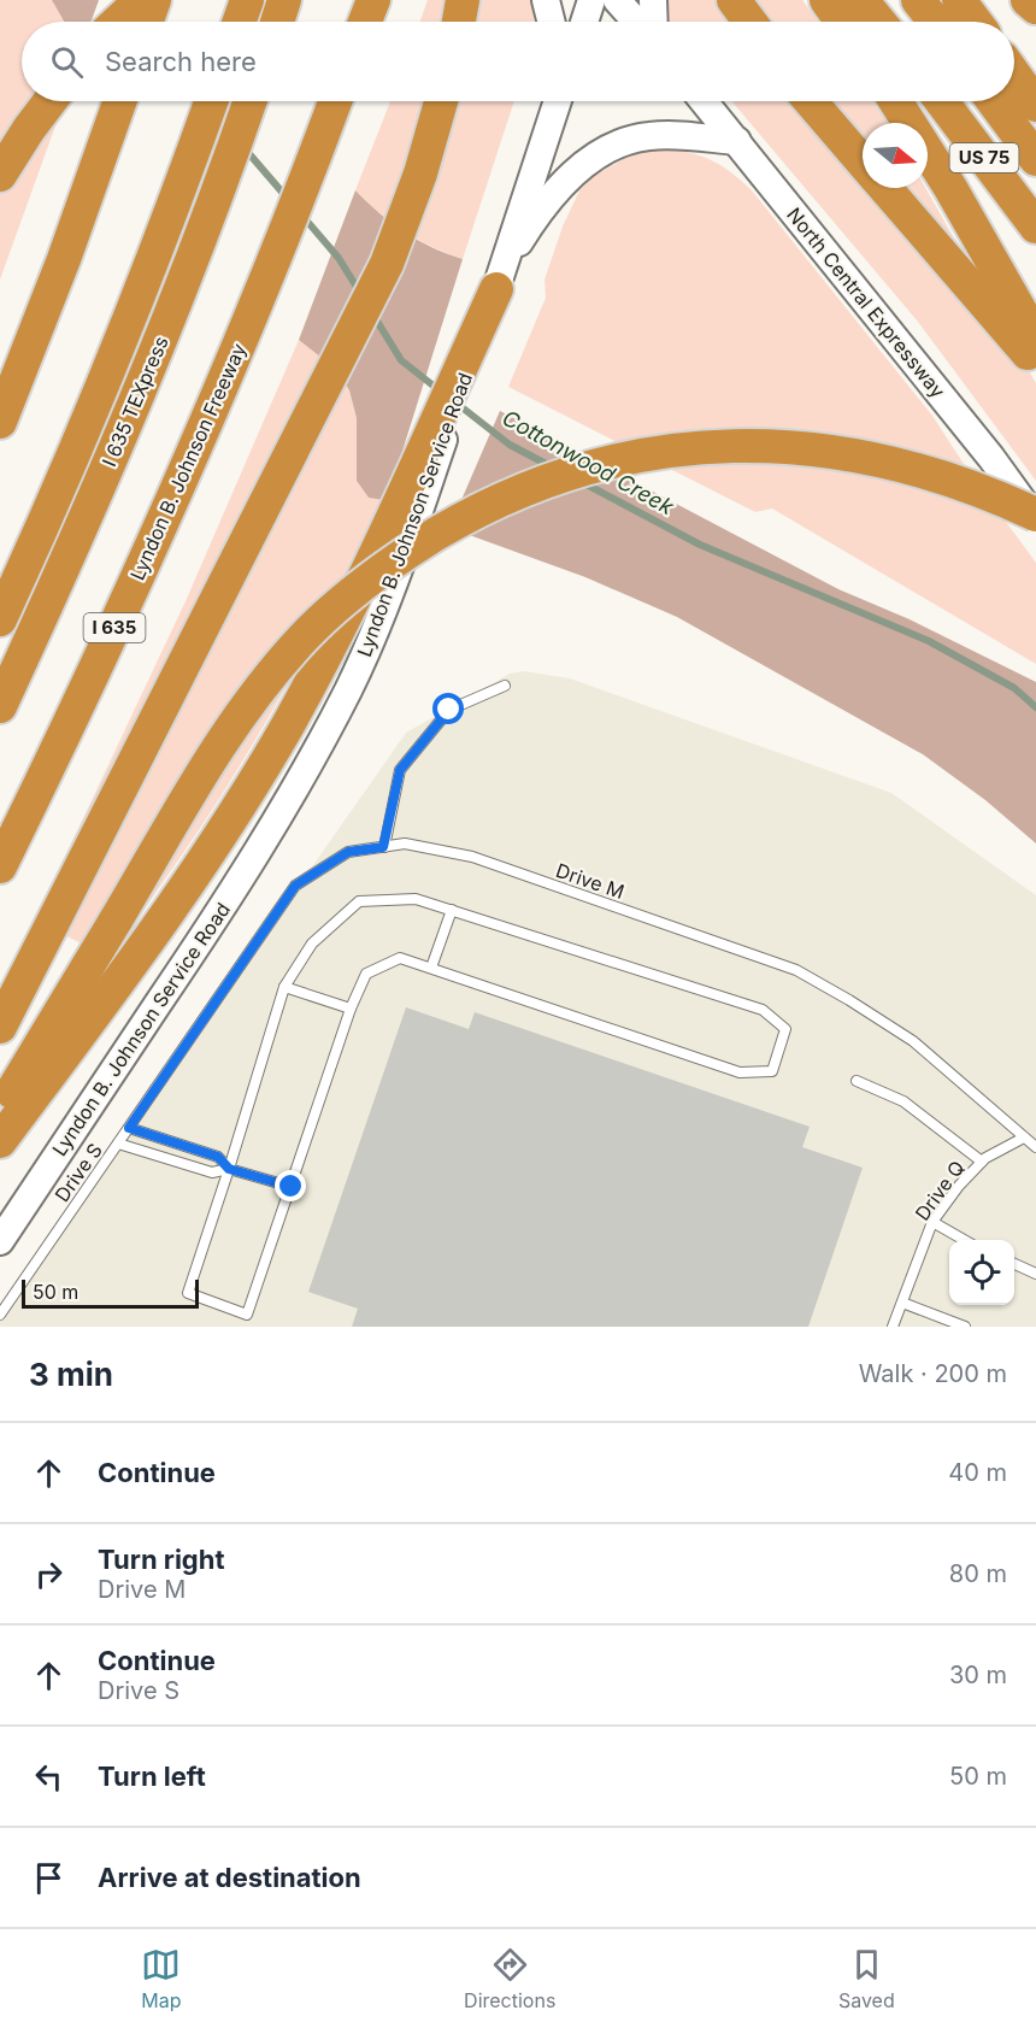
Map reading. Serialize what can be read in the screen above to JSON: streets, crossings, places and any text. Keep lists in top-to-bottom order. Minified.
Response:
{"streets":{"highway":["US 75","I 635 TEXpress","Lyndon B. Johnson Freeway","I 635"],"main road":["North Central Expressway","Lyndon B. Johnson Service Road"],"lane":["Drive M","Drive S","Drive Q"]},"crossings":[["Drive M","Drive S"],["Drive M","Drive Q"]],"water":["Cottonwood Creek"],"scale_bar":"50 m","north":"right","page":{"search":"Search here","scale":"50 m","heading":["3 min","Walk · 200 m"],"list":[["Continue","40 m"],["Turn right","Drive M","80 m"],["Continue","Drive S","30 m"],["Turn left","50 m"],"Arrive at destination"],"nav":["Map","Directions","Saved"]}}
